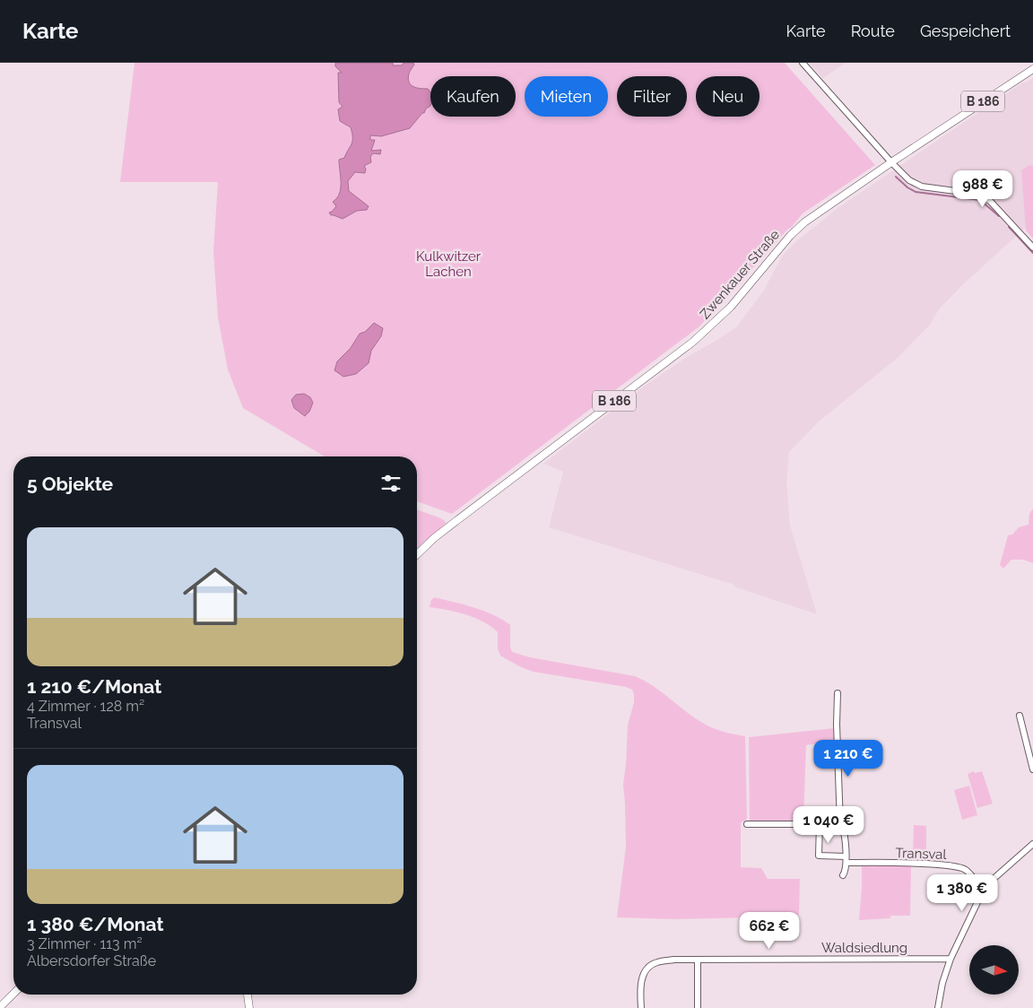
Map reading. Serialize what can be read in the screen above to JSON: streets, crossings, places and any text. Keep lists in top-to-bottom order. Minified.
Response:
{"streets":{"main road":["B 186","Zwenkauer Straße"],"street":["Transval","Waldsiedlung"]},"parks":["Kulkwitzer Lachen"],"north":"right","page":{"header":"Karte","nav":["Karte","Route","Gespeichert"],"chip":["Kaufen","Mieten","Filter","Neu"],"price":["988 €","1 210 €","1 040 €","1 380 €","662 €"],"heading":"5 Objekte","list":[{"name":"1 210 €/Monat","note":"4 Zimmer · 128 m² · Transval"},{"name":"1 380 €/Monat","note":"3 Zimmer · 113 m² · Albersdorfer Straße"}]}}
